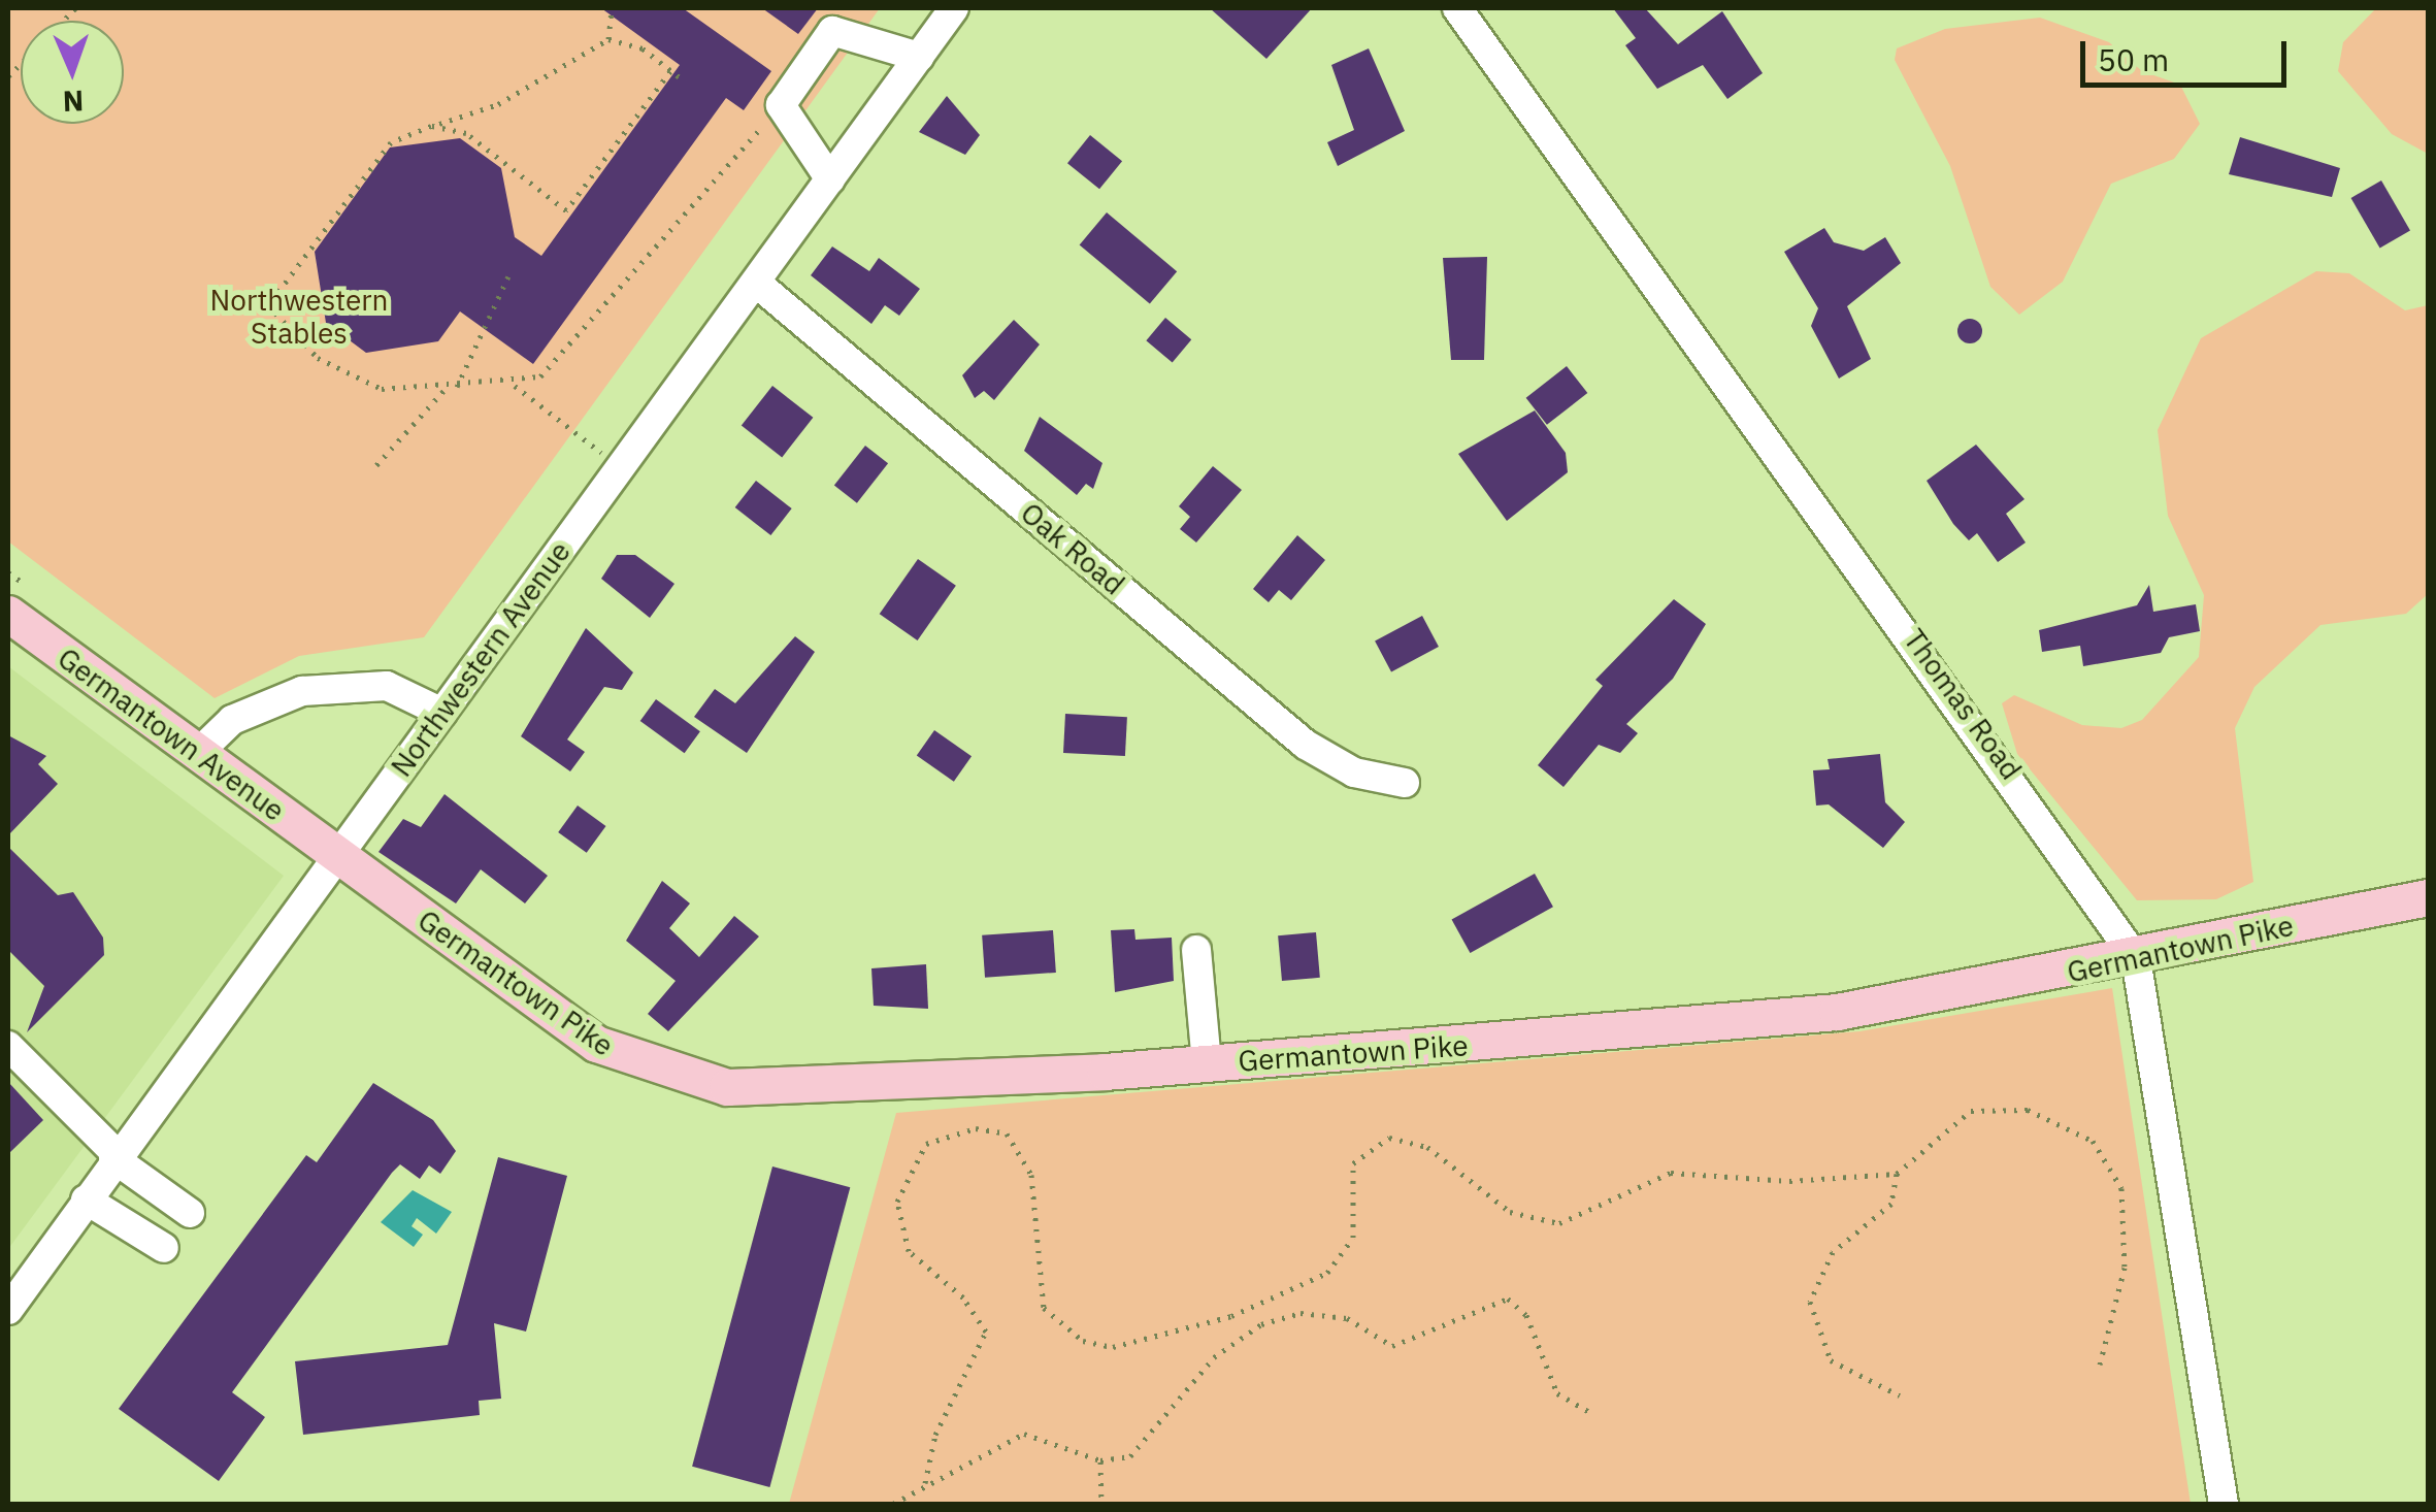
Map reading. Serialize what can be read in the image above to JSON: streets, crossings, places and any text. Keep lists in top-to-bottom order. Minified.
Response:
{"streets":{"main road":["Germantown Avenue","Germantown Pike"],"street":["Oak Road","Northwestern Avenue","Thomas Road"]},"crossings":[["Oak Road","Northwestern Avenue"],["Northwestern Avenue","Germantown Avenue"],["Northwestern Avenue","Germantown Pike"],["Thomas Road","Germantown Pike"],["Germantown Avenue","Germantown Pike"]],"parks":["Northwestern Stables"],"scale_bar":"50 m","north":"bottom"}
